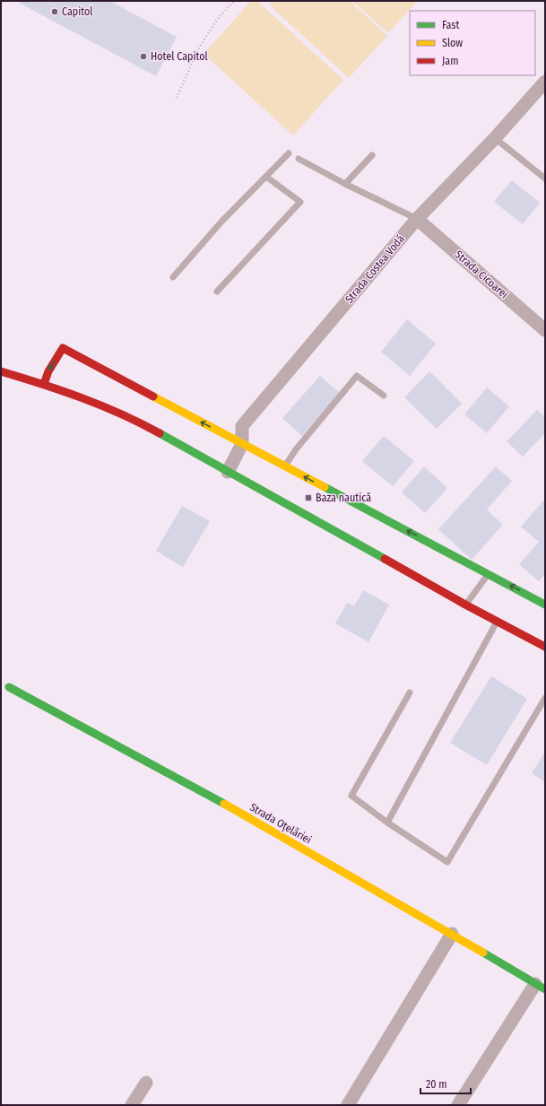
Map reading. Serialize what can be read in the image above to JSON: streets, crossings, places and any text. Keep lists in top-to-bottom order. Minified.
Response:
{"streets":{"street":["Strada Costea Vodă","Strada Cicoarei","Strada Oțelăriei"]},"crossings":[["Strada Costea Vodă","Strada Cicoarei"]],"places":{"other":["Capitol","Hotel Capitol"],"transit":["Baza nautică"]},"legend":["Fast","Slow","Jam"],"scale_bar":"20 m"}
